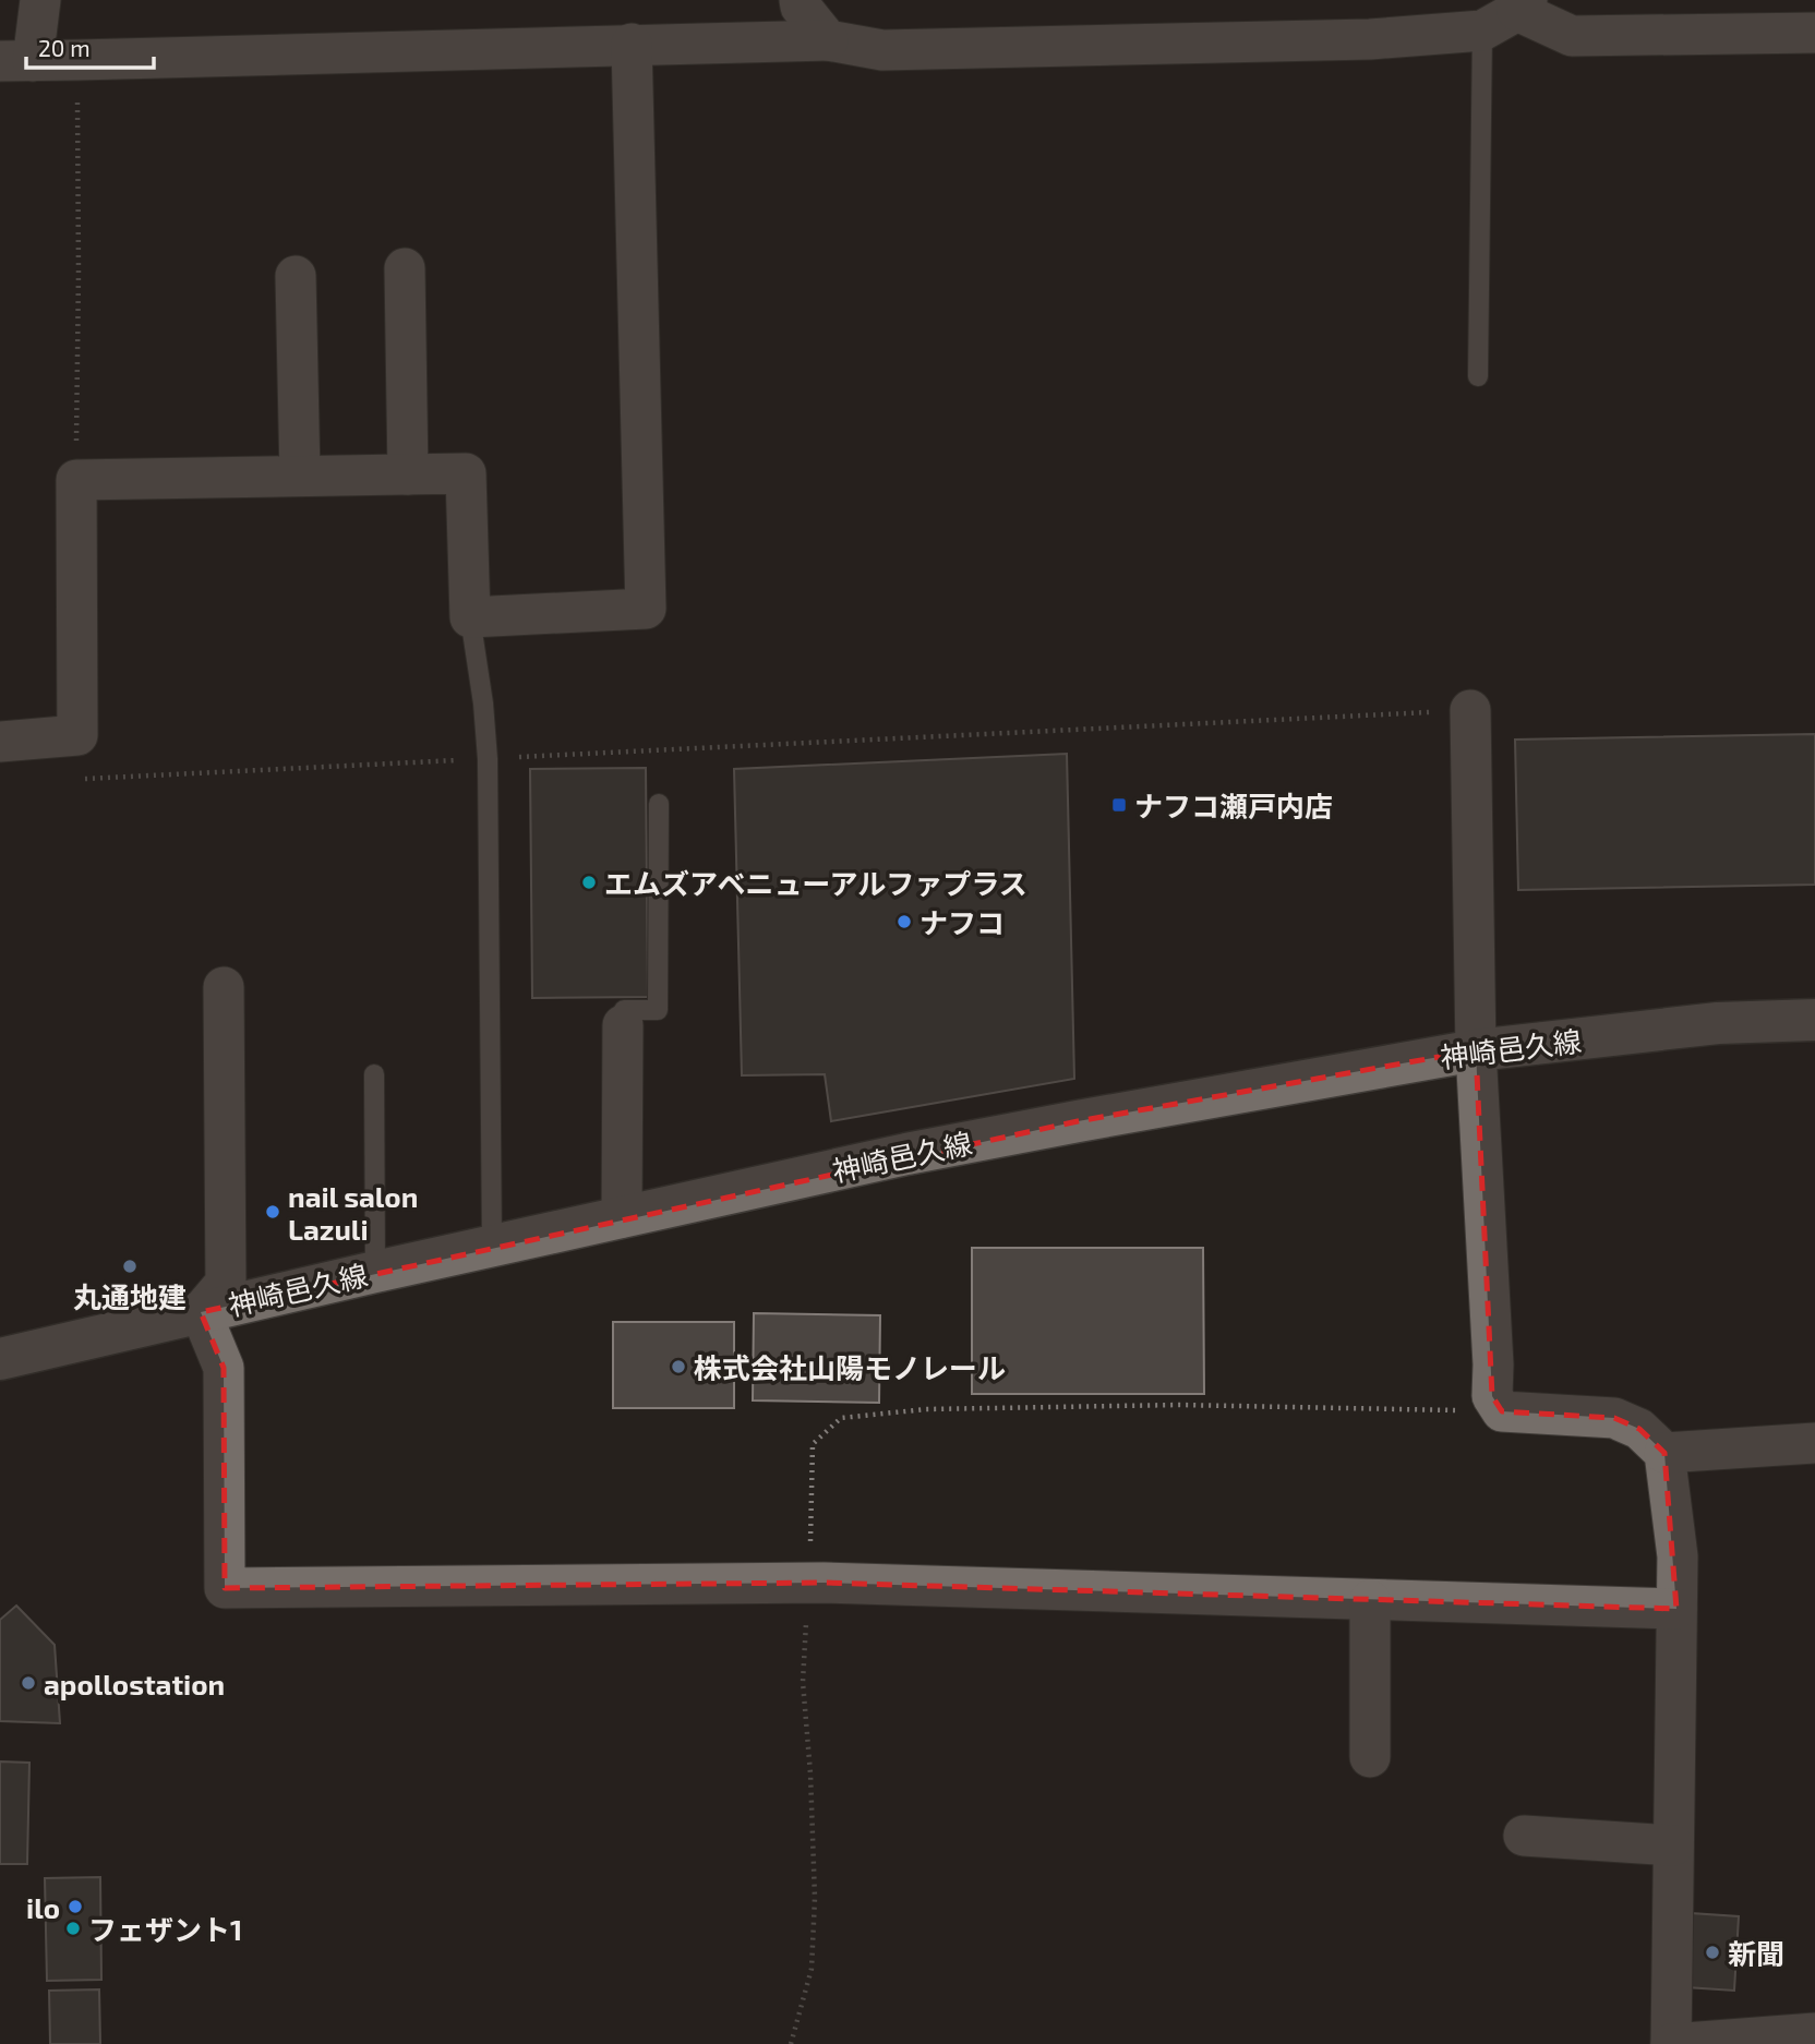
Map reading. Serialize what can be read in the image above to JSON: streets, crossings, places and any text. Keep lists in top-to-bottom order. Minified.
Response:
{"streets":{"main road":["神崎邑久線"]},"places":{"transit":["ナフコ瀬戸内店"],"other":["エムズアベニューアルファプラス","ナフコ","nail salon Lazuli","丸通地建","株式会社山陽モノレール","apollostation","ilo","フェザント1","新聞"]},"scale_bar":"20 m"}
